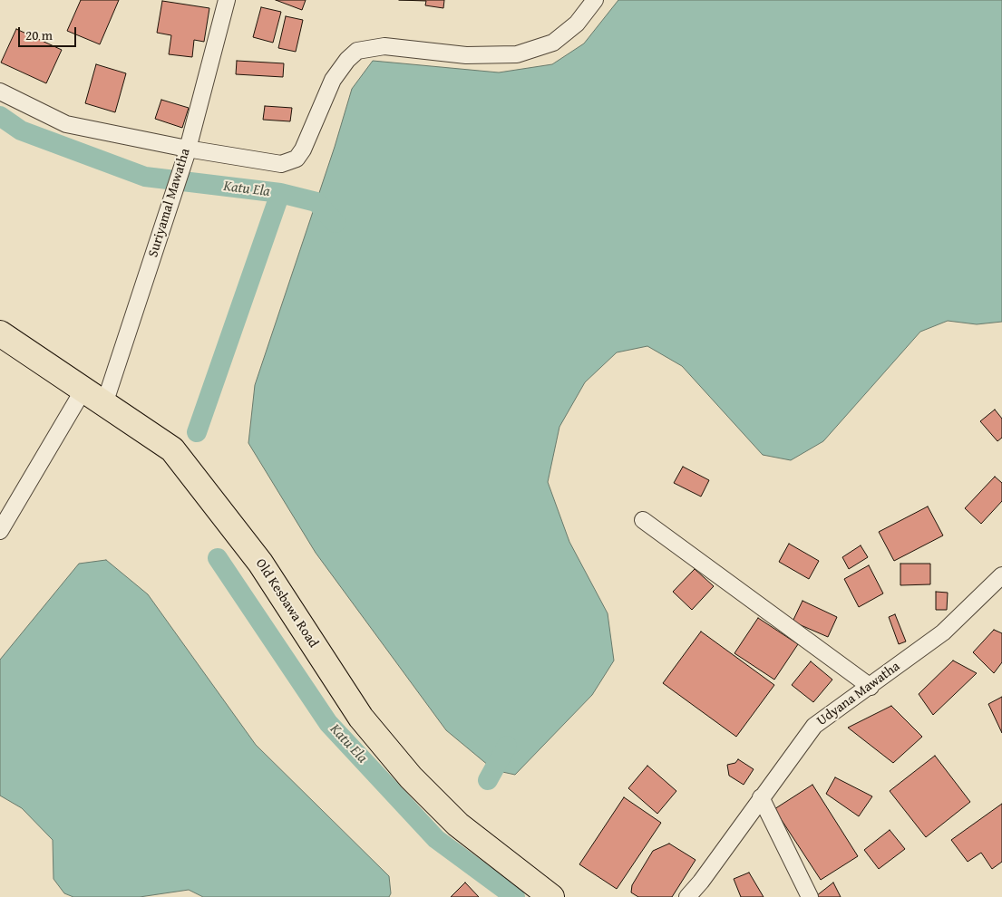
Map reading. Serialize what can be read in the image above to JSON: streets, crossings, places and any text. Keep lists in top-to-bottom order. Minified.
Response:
{"streets":{"main road":["Old Kesbawa Road"],"street":["Suriyamal Mawatha","Udyana Mawatha"]},"crossings":[["Suriyamal Mawatha","Old Kesbawa Road"]],"water":["Katu Ela"],"scale_bar":"20 m"}
